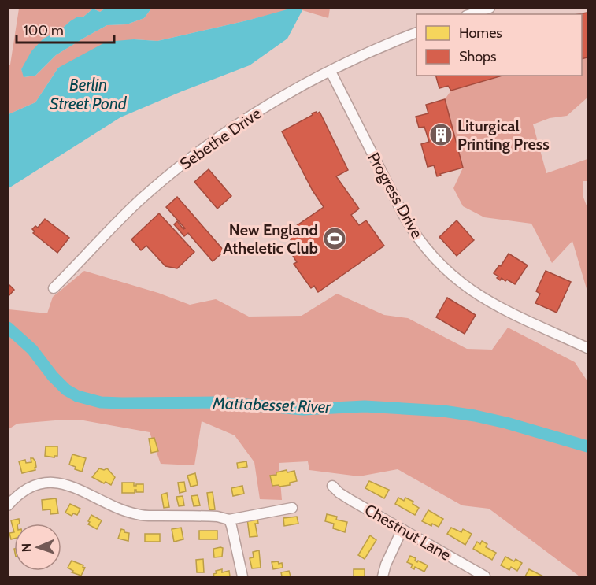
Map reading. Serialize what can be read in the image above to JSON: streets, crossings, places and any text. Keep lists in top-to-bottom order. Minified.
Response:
{"streets":{"street":["Sebethe Drive","Progress Drive","Chestnut Lane"]},"crossings":[["Sebethe Drive","Progress Drive"]],"water":["Berlin Street Pond","Mattabesset River"],"places":{"building":["Liturgical Printing Press"],"sports":["New England Atheletic Club"]},"legend":["Homes","Shops"],"scale_bar":"100 m","north":"left"}
